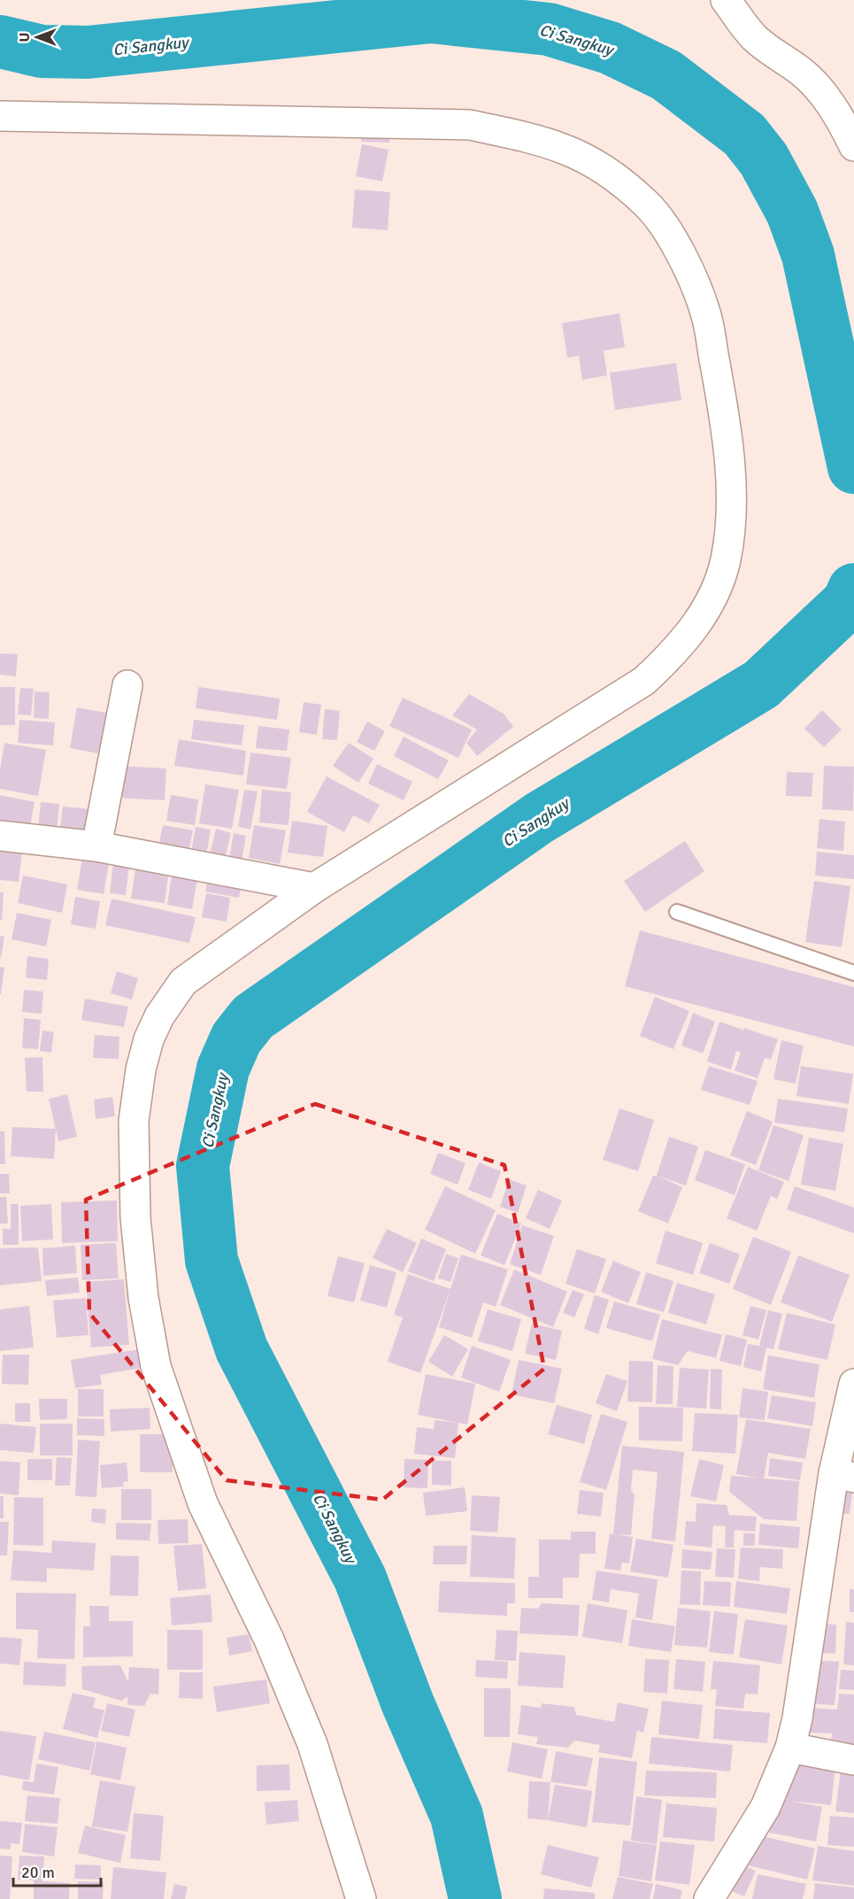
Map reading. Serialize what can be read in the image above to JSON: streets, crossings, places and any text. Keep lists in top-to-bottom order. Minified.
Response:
{"water":["Ci Sangkuy"],"scale_bar":"20 m","north":"left"}
